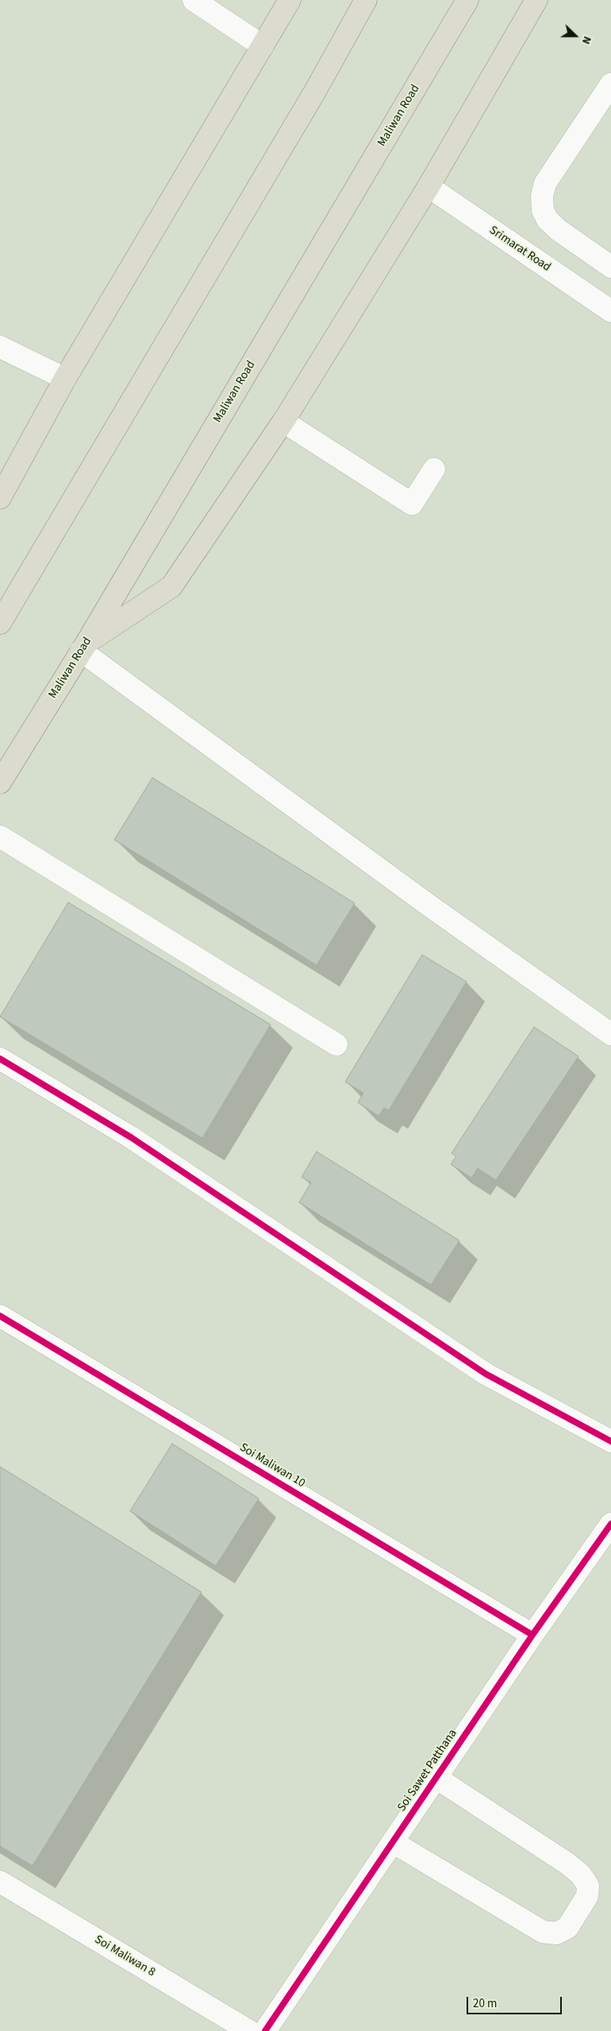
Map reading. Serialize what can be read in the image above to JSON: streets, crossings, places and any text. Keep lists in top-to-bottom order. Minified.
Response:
{"streets":{"main road":["Maliwan Road"],"street":["Srimarat Road","Soi Maliwan 10","Soi Sawet Patthana","Soi Maliwan 8"]},"crossings":[["Soi Maliwan 10","Soi Sawet Patthana"]],"scale_bar":"20 m","north":"right"}
